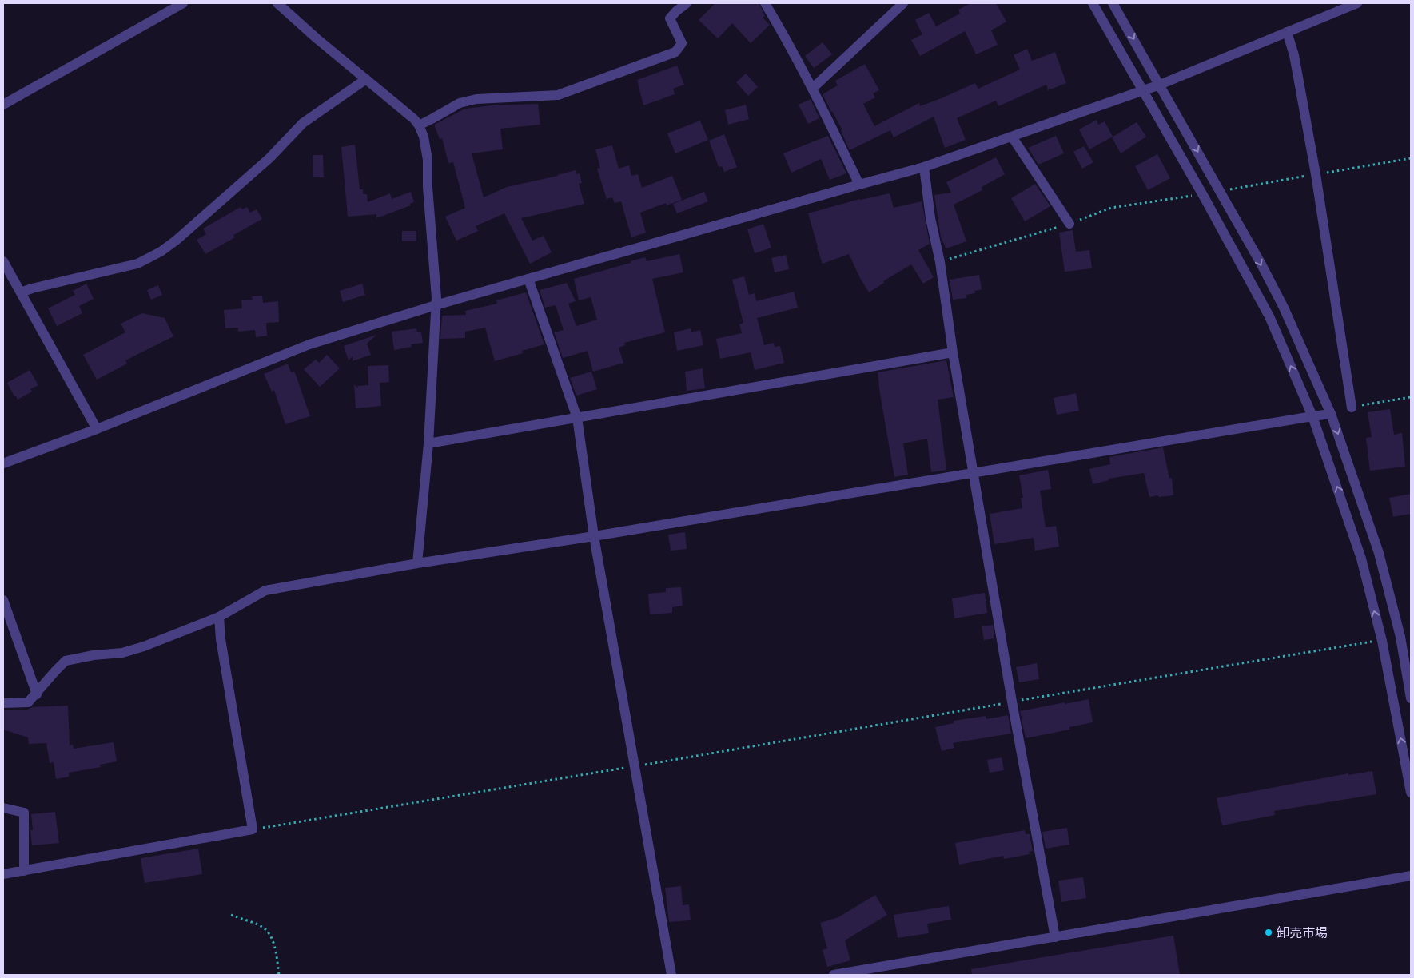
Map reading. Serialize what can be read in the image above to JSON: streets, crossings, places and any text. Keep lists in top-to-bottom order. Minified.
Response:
{"places":["卸売市場"]}
